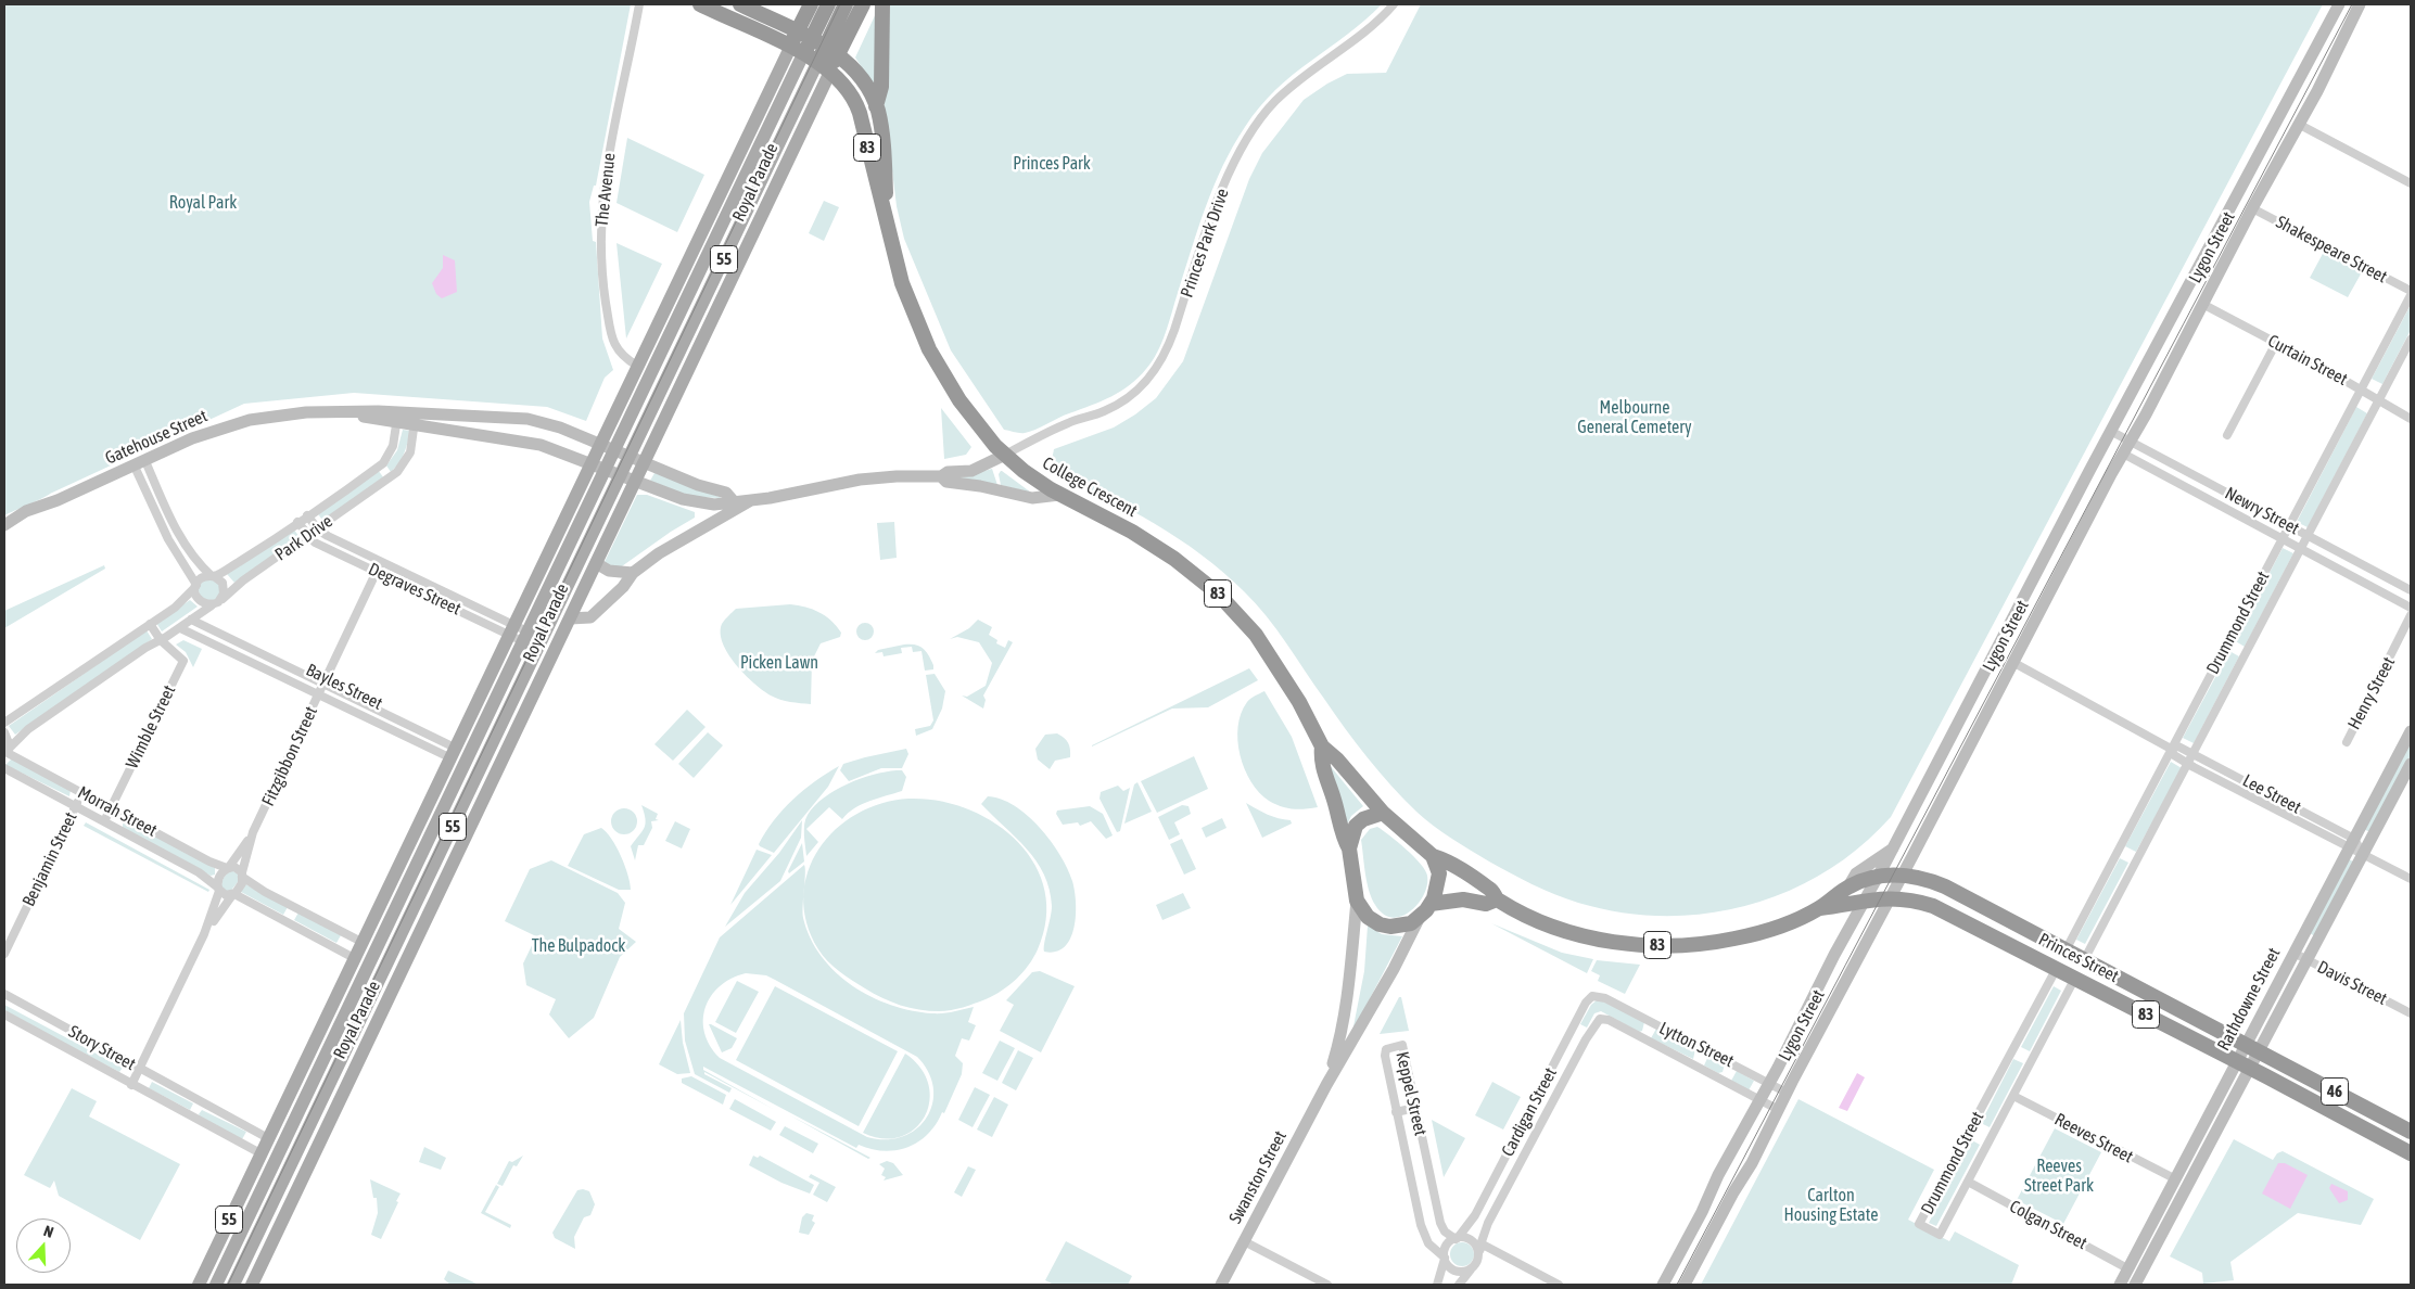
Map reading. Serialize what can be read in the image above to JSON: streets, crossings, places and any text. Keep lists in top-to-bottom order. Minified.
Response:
{"streets":{"highway":["83","Royal Parade","55","College Crescent","Princes Street","46"],"main road":["Bayles Street"],"street":["The Avenue","Princes Park Drive","Lygon Street","Shakespeare Street","Curtain Street","Gatehouse Street","Newry Street","Park Drive","Degraves Street","Drummond Street","Henry Street","Wimble Street","Fitzgibbon Street","Lee Street","Morrah Street","Benjamin Street","Davis Street","Rathdowne Street","Lytton Street","Story Street","Keppel Street","Cardigan Street","Reeves Street","Swanston Street","Colgan Street"]},"crossings":[["83","Royal Parade"],["83","Princes Park Drive"],["83","Lygon Street"],["83","College Crescent"],["83","Princes Street"],["83","Swanston Street"],["Royal Parade","The Avenue"],["Royal Parade","Gatehouse Street"],["Royal Parade","Degraves Street"],["Royal Parade","Bayles Street"],["Royal Parade","Story Street"],["Princes Park Drive","College Crescent"],["Lygon Street","Shakespeare Street"],["Lygon Street","Curtain Street"],["Lygon Street","Newry Street"],["Lygon Street","Lee Street"],["Lygon Street","Princes Street"],["Lygon Street","Lytton Street"],["Shakespeare Street","Drummond Street"],["Curtain Street","Drummond Street"],["Gatehouse Street","Park Drive"],["College Crescent","Swanston Street"],["Newry Street","Drummond Street"],["Park Drive","Degraves Street"],["Degraves Street","Fitzgibbon Street"],["Drummond Street","Lee Street"],["Drummond Street","Princes Street"],["Drummond Street","Reeves Street"],["Drummond Street","Colgan Street"],["Bayles Street","Fitzgibbon Street"],["Wimble Street","Morrah Street"],["Fitzgibbon Street","Morrah Street"],["Lee Street","Rathdowne Street"],["Morrah Street","Benjamin Street"],["Princes Street","Rathdowne Street"],["Davis Street","Rathdowne Street"],["Rathdowne Street","Reeves Street"],["Rathdowne Street","Colgan Street"],["Lytton Street","Cardigan Street"],["Keppel Street","Cardigan Street"]],"parks":["Princes Park","Royal Park","Melbourne General Cemetery","Picken Lawn","The Bulpadock","Reeves Street Park","Carlton Housing Estate"],"north":"top"}
